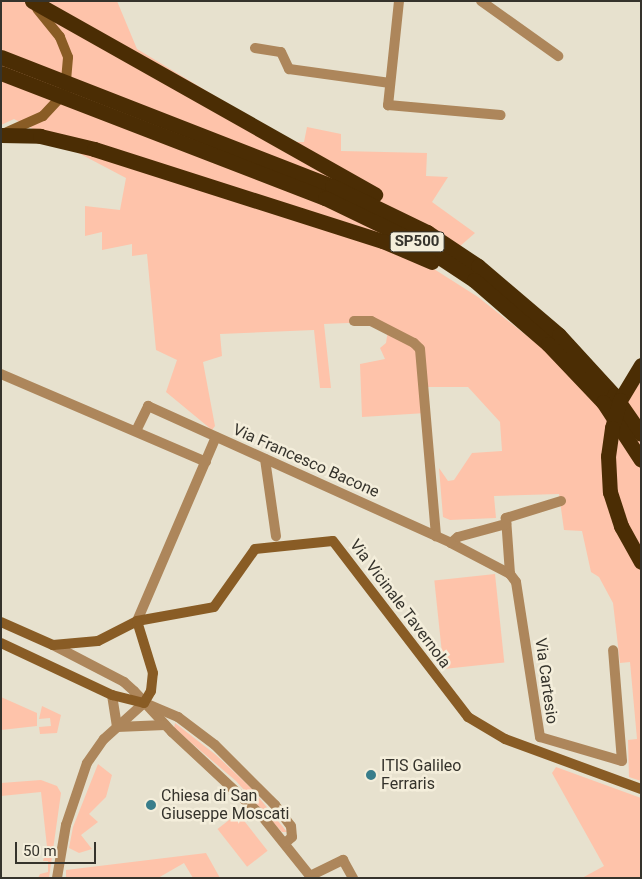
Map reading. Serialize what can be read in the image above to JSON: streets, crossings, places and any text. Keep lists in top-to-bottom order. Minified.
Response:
{"streets":{"highway":["SP500"],"street":["Via Francesco Bacone","Via Vicinale Tavernola","Via Cartesio"]},"crossings":[["Via Francesco Bacone","Via Vicinale Tavernola"],["Via Francesco Bacone","Via Cartesio"]],"places":["ITIS Galileo Ferraris","Chiesa di San Giuseppe Moscati"],"scale_bar":"50 m"}
